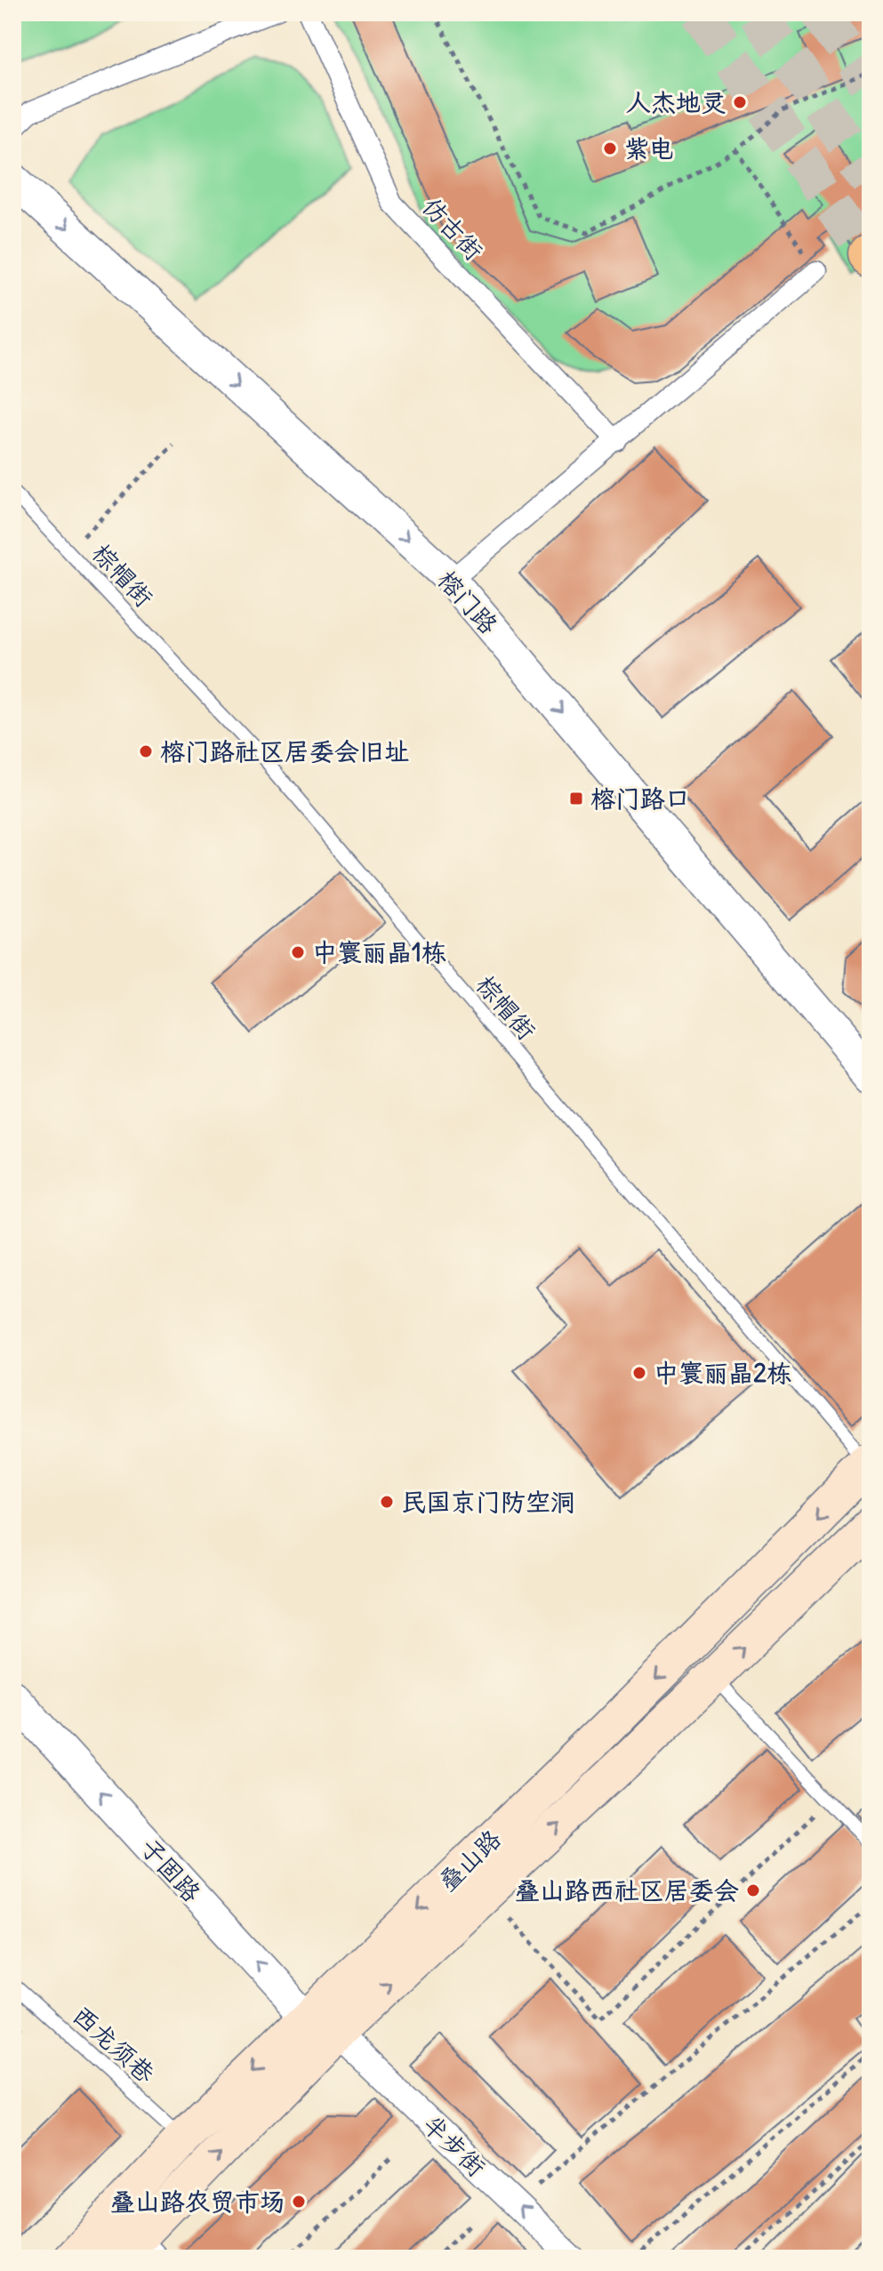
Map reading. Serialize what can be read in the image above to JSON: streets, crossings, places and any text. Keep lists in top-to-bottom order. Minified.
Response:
{"streets":{"main road":["叠山路"],"street":["仿古街","榕门路","子固路","半步街"],"lane":["棕帽街","西龙须巷"]},"crossings":[["棕帽街","叠山路"],["叠山路","子固路"],["叠山路","西龙须巷"],["叠山路","半步街"],["子固路","半步街"]],"one_way":["榕门路","子固路"],"places":{"other":["人杰地灵","紫电","榕门路社区居委会旧址","中寰丽晶1栋","中寰丽晶2栋","民国京门防空洞","叠山路西社区居委会","叠山路农贸市场"],"transit":["榕门路口"]}}
